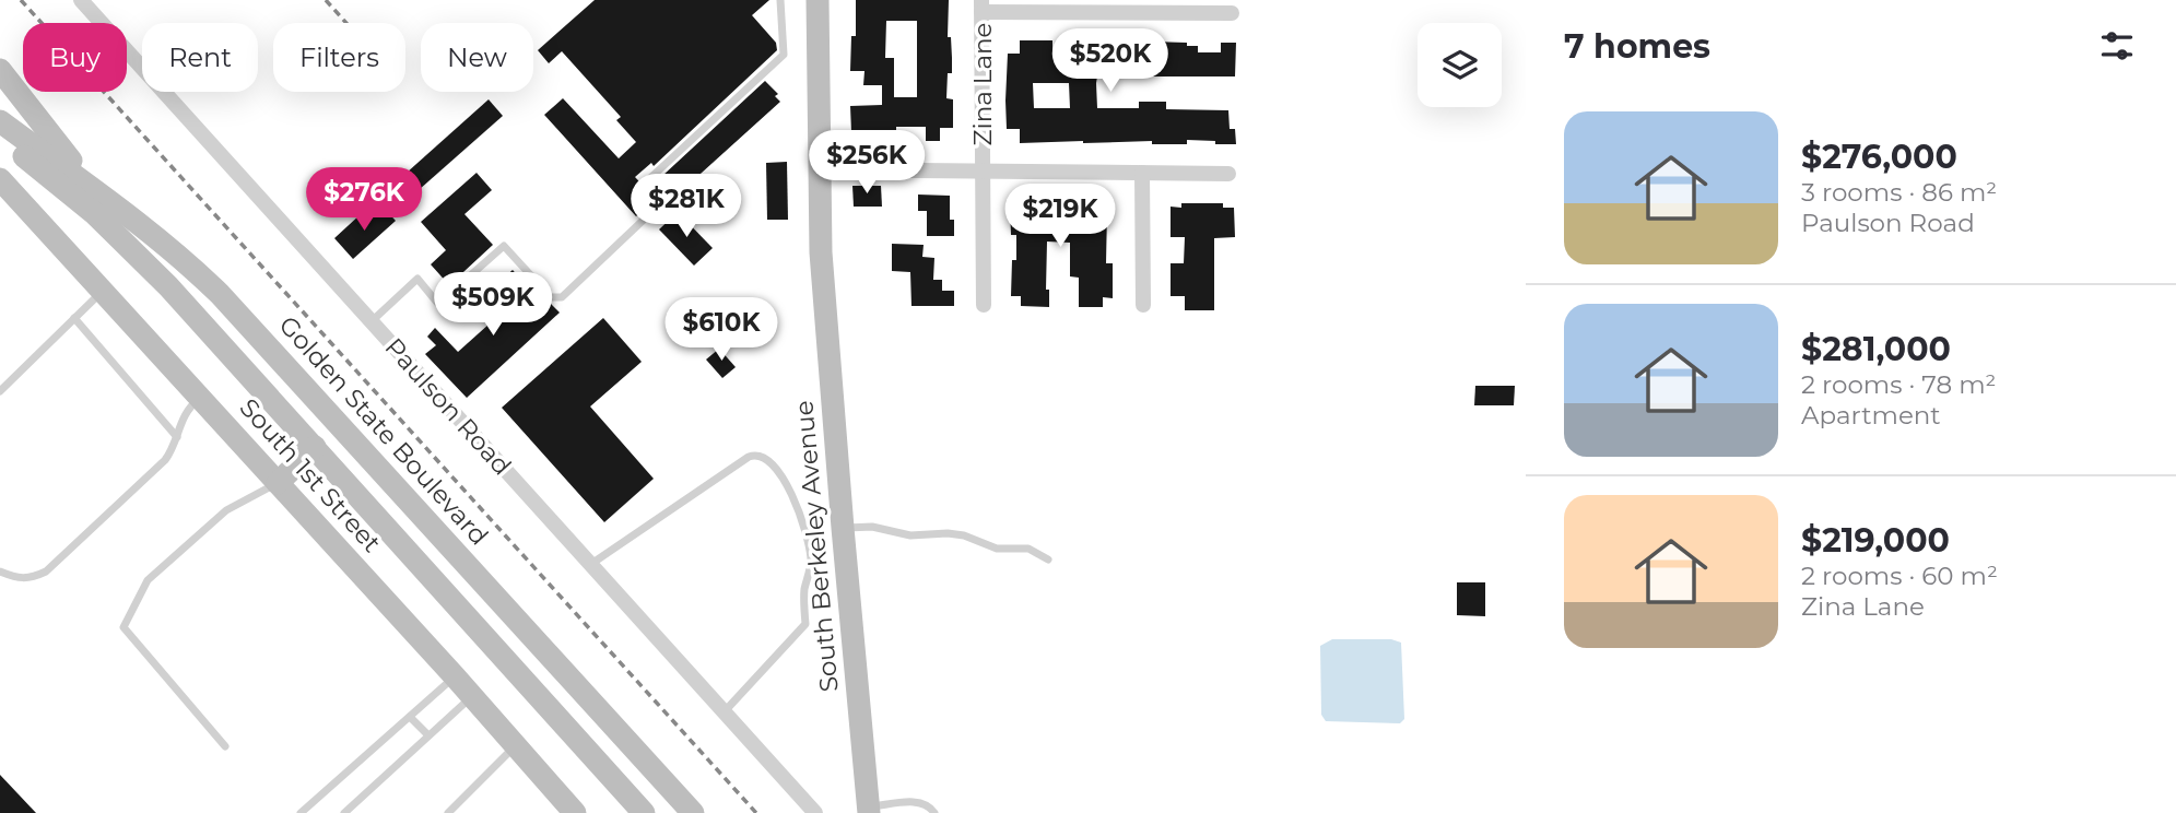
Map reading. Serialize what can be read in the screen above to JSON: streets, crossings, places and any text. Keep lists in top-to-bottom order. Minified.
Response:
{"streets":{"main road":["Golden State Boulevard","South 1st Street","South Berkeley Avenue"],"street":["Zina Lane","Paulson Road"]},"page":{"heading":"7 homes","chip":["Buy","Rent","Filters","New"],"price":["$520K","$256K","$276K","$281K","$219K","$509K","$610K"],"list":[{"name":"$276,000","note":"3 rooms · 86 m² · Paulson Road"},{"name":"$281,000","note":"2 rooms · 78 m² · Apartment"},{"name":"$219,000","note":"2 rooms · 60 m² · Zina Lane"}]}}
